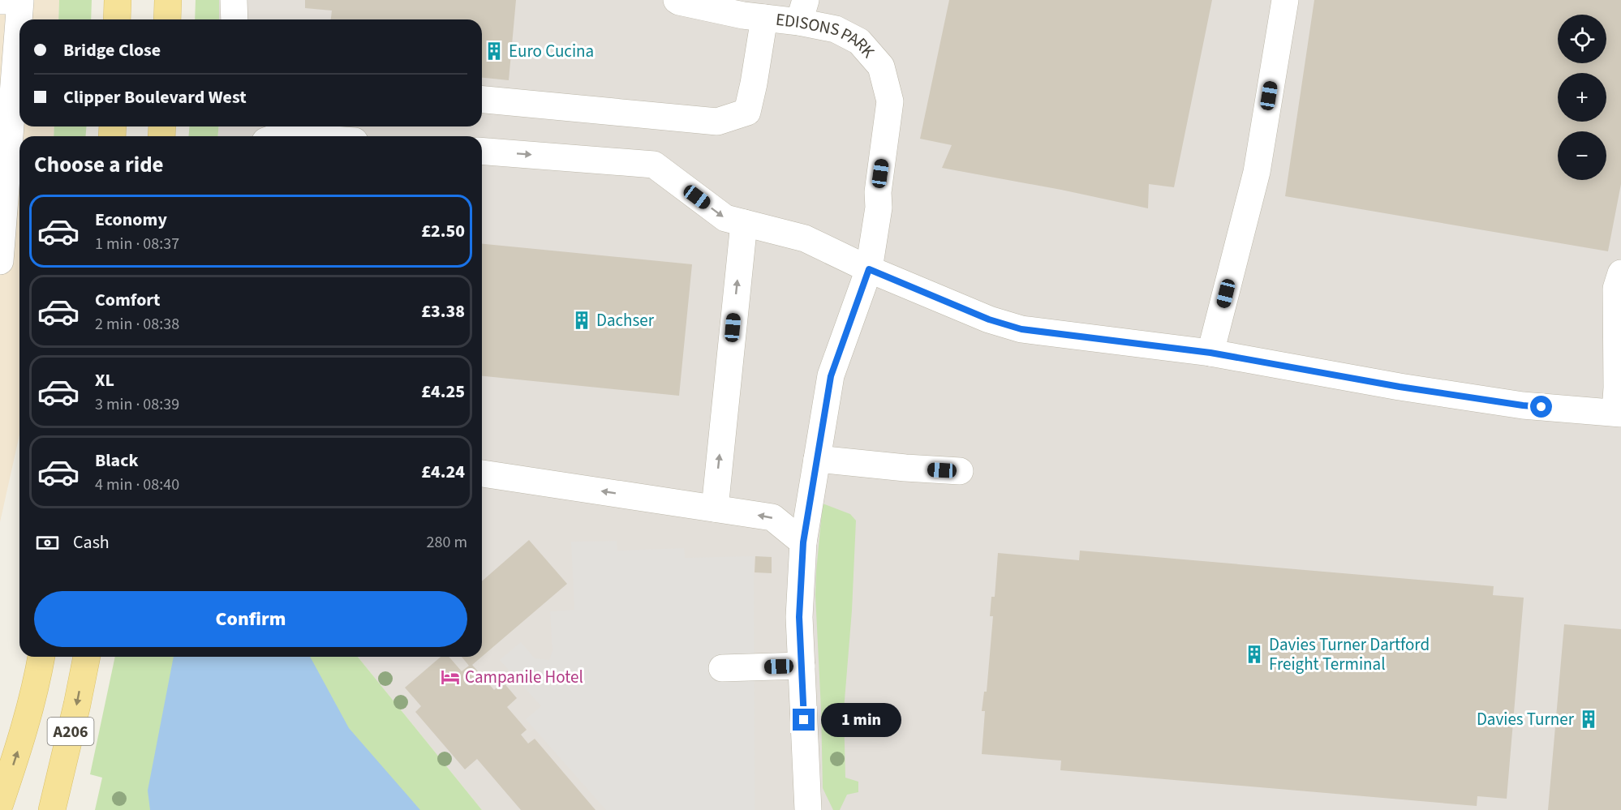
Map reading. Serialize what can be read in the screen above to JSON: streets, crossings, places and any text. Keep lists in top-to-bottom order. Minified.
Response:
{"streets":{"main road":["A206"],"street":["EDISONS PARK"]},"places":{"building":["Euro Cucina","Dachser","Davies Turner Dartford Freight Terminal","Davies Turner"],"hotel":["Campanile Hotel"]},"page":{"map_buttons":["+","−"],"banner":["Bridge Close","Clipper Boulevard West"],"heading":"Choose a ride","list":[{"name":"Economy","note":"1 min · 08:37","value":"£2.50"},{"name":"Comfort","note":"2 min · 08:38","value":"£3.38"},{"name":"XL","note":"3 min · 08:39","value":"£4.25"},{"name":"Black","note":"4 min · 08:40","value":"£4.24"}],"pay":["Cash","280 m"],"buttons":"Confirm","bubble":"1 min"}}
